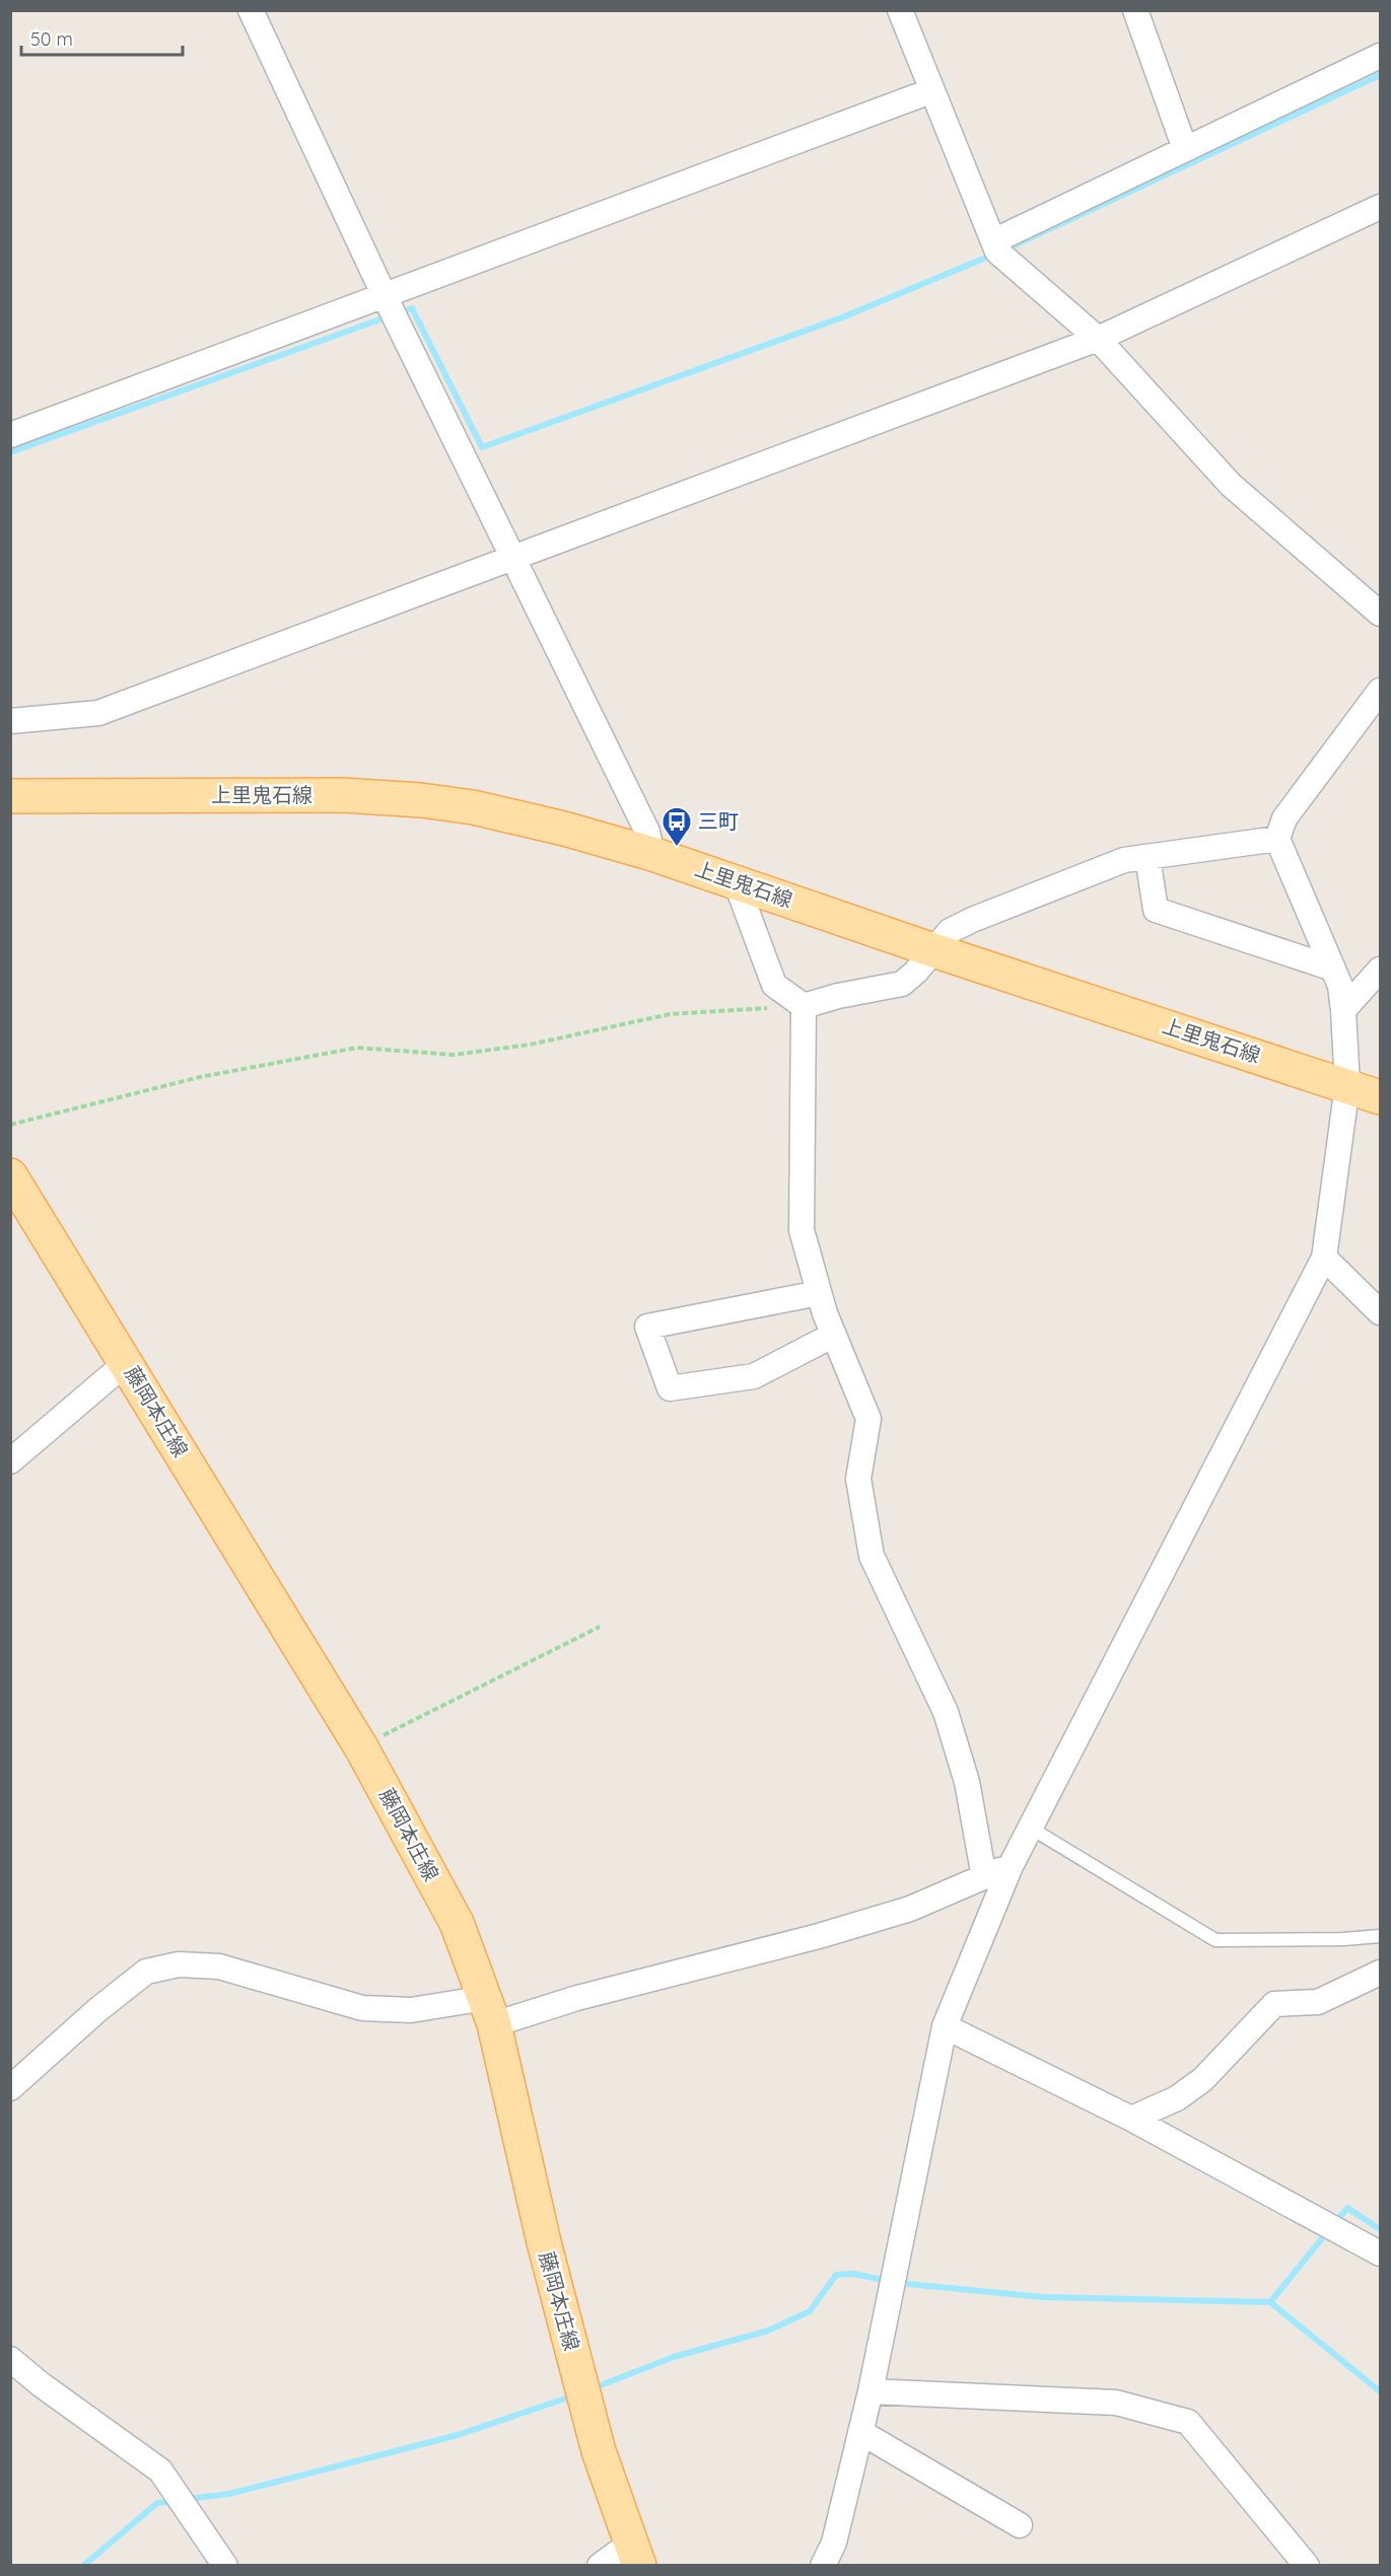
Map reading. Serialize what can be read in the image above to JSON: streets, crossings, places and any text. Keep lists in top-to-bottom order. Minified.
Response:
{"streets":{"main road":["上里鬼石線","藤岡本庄線"]},"places":{"bus stop":["三町"]},"scale_bar":"50 m"}
